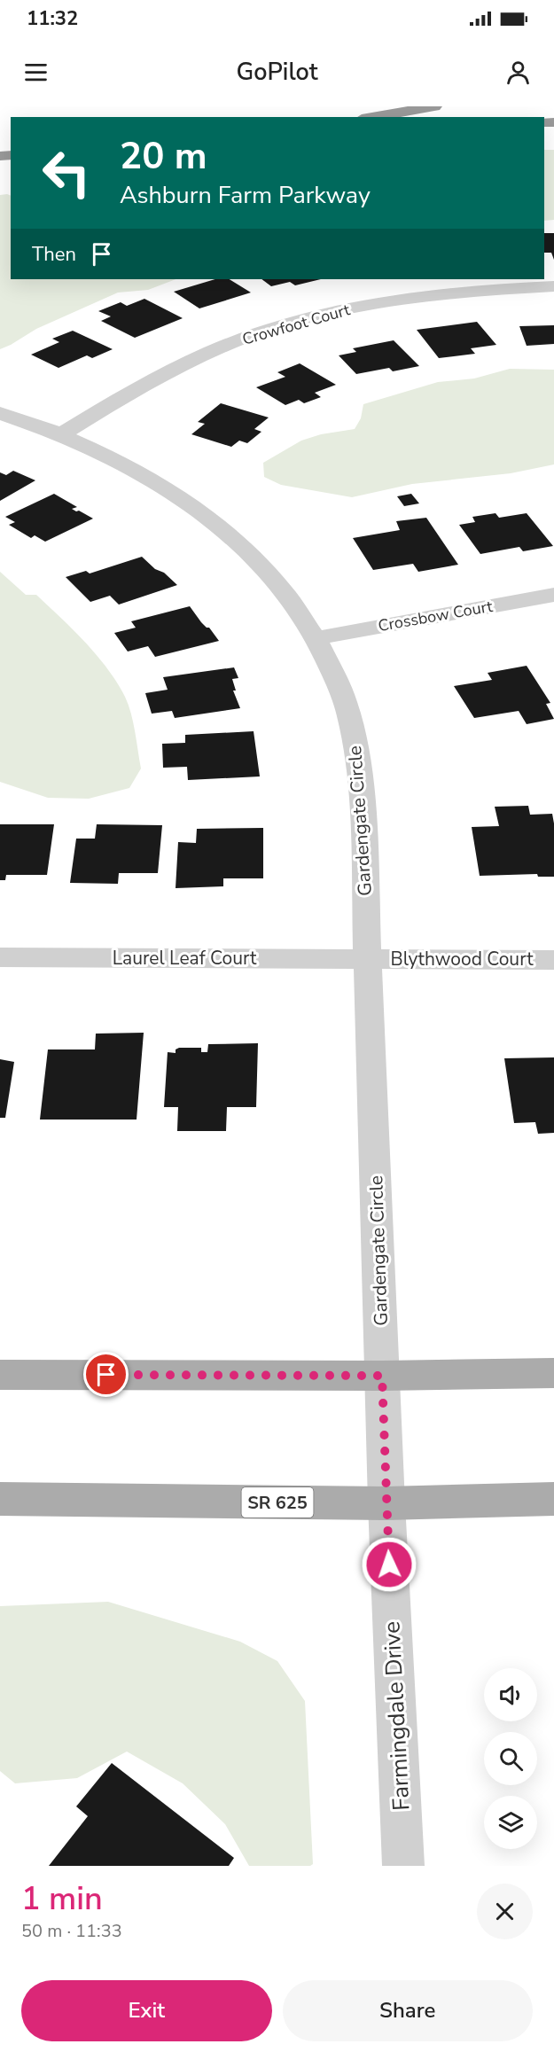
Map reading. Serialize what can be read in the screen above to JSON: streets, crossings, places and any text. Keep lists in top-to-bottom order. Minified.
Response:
{"streets":{"main road":["SR 625"],"street":["Crowfoot Court","Crossbow Court","Gardengate Circle","Laurel Leaf Court","Blythwood Court","Farmingdale Drive"]},"crossings":[["Crowfoot Court","Gardengate Circle"],["Crossbow Court","Gardengate Circle"],["Gardengate Circle","Laurel Leaf Court"],["Gardengate Circle","Blythwood Court"],["Gardengate Circle","Farmingdale Drive"],["Laurel Leaf Court","Blythwood Court"],["SR 625","Farmingdale Drive"]],"page":{"status":"11:32","header":"GoPilot","turn":["20 m","Ashburn Farm Parkway"],"then":"Then","heading":["1 min","50 m · 11:33"],"buttons":["Exit","Share"]}}
